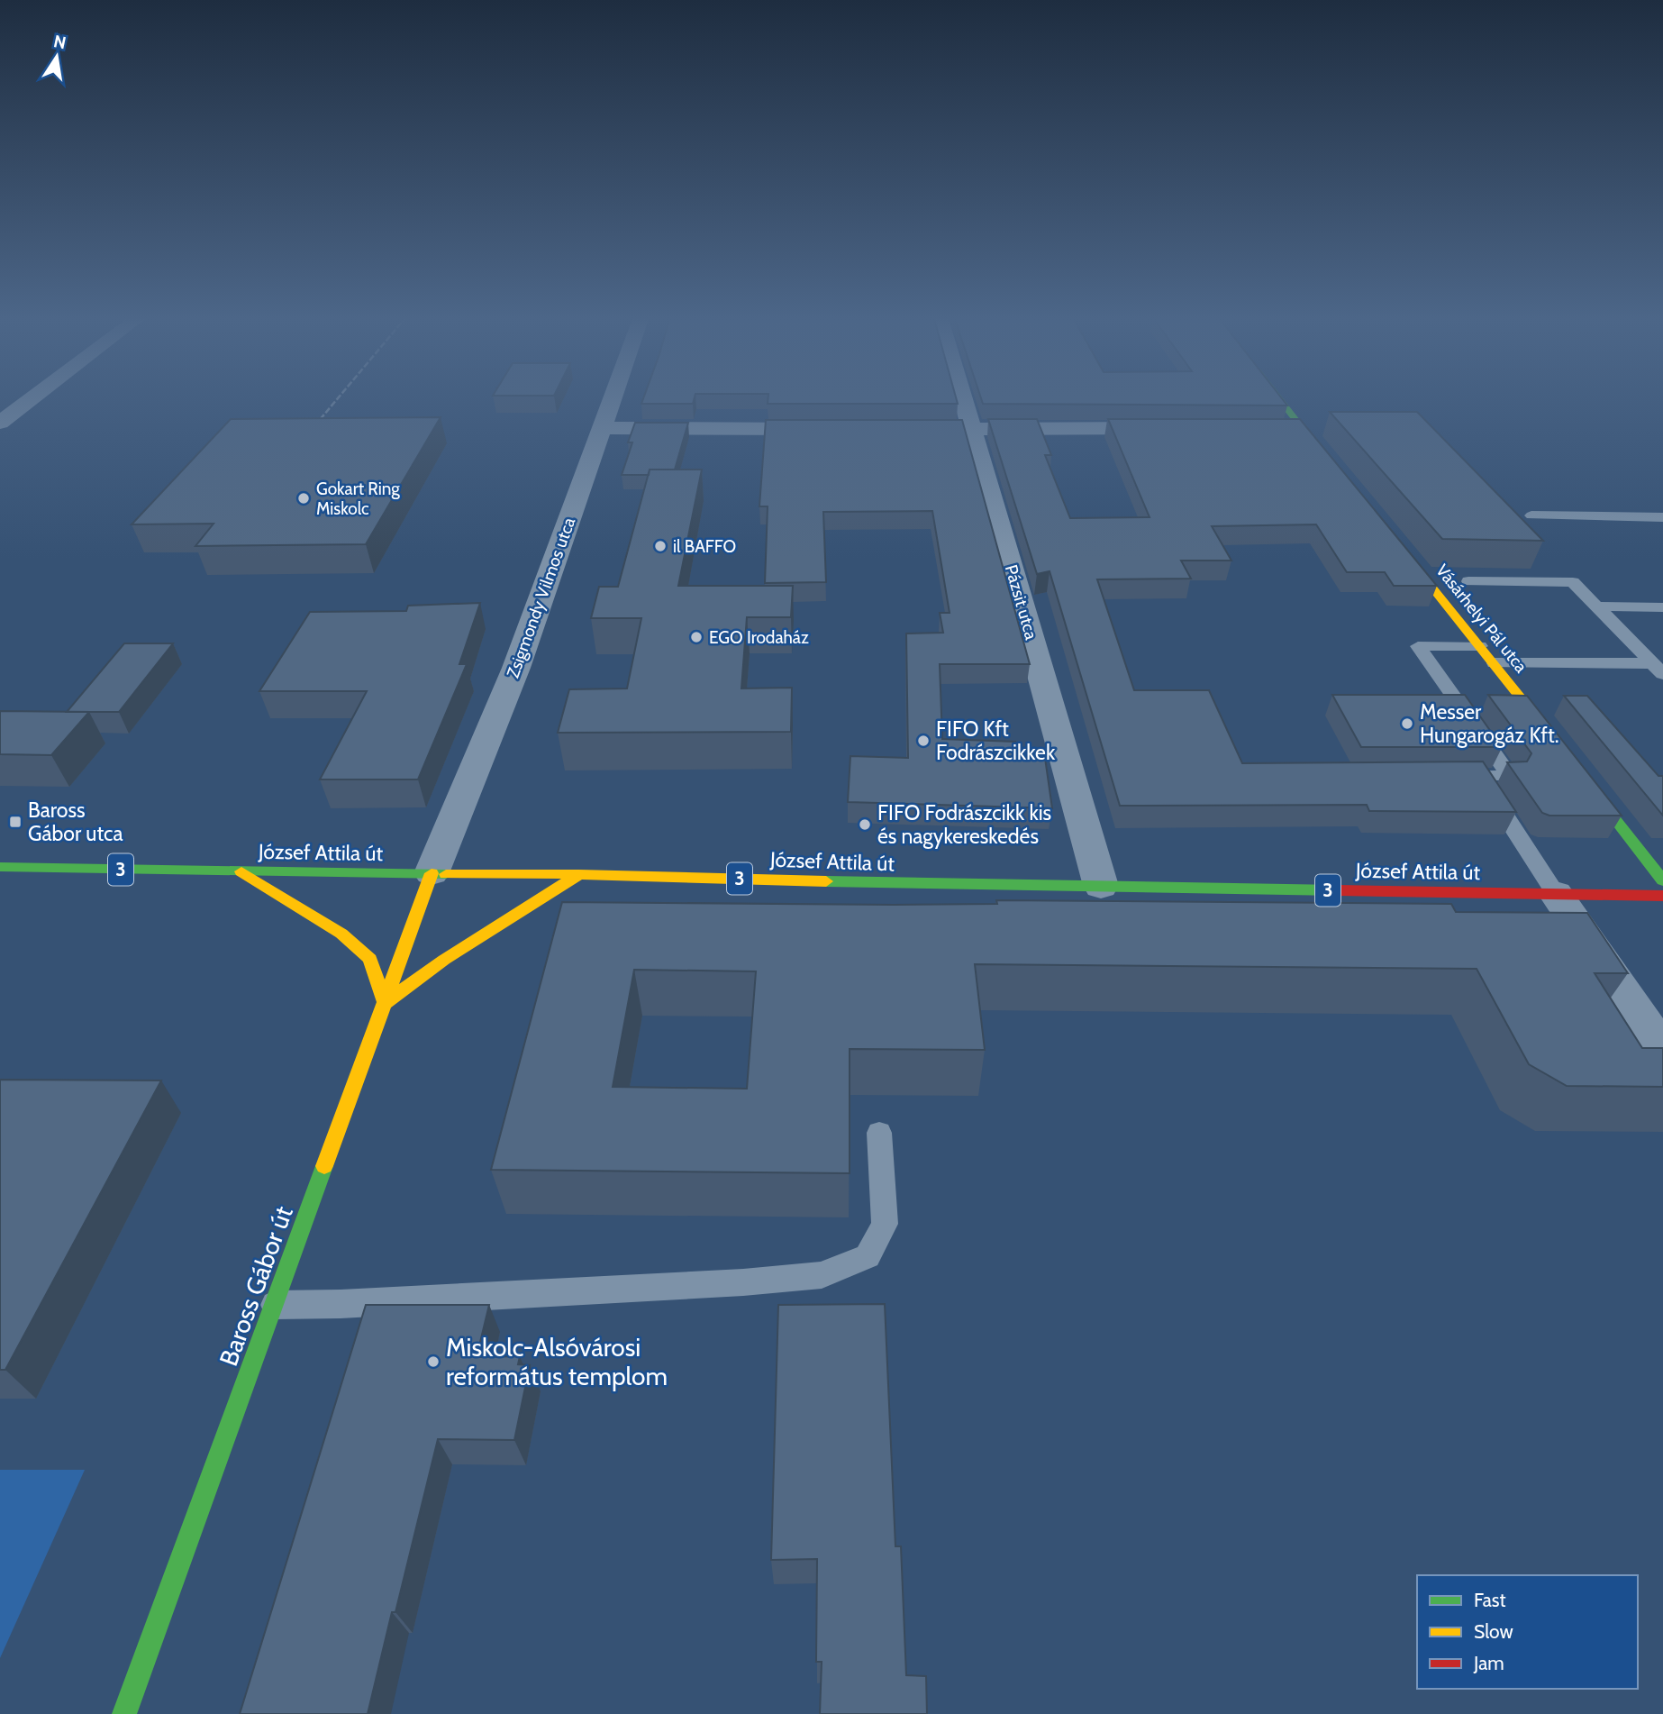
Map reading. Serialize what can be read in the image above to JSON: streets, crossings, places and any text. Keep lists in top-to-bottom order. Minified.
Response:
{"streets":{"street":["Zsigmondy Vilmos utca","Pázsit utca","Vásárhelyi Pál utca","József Attila út","3","Baross Gábor út"]},"crossings":[["Zsigmondy Vilmos utca","József Attila út"],["Zsigmondy Vilmos utca","Baross Gábor út"],["Pázsit utca","József Attila út"],["József Attila út","Baross Gábor út"]],"places":{"other":["Gokart Ring Miskolc","il BAFFO","EGO Irodaház","Messer Hungarogáz Kft.","FIFO Kft Fodrászcikkek","FIFO Fodrászcikk kis és nagykereskedés","Miskolc-Alsóvárosi református templom"],"transit":["Baross Gábor utca"]},"legend":["Fast","Slow","Jam"],"north":"top"}
